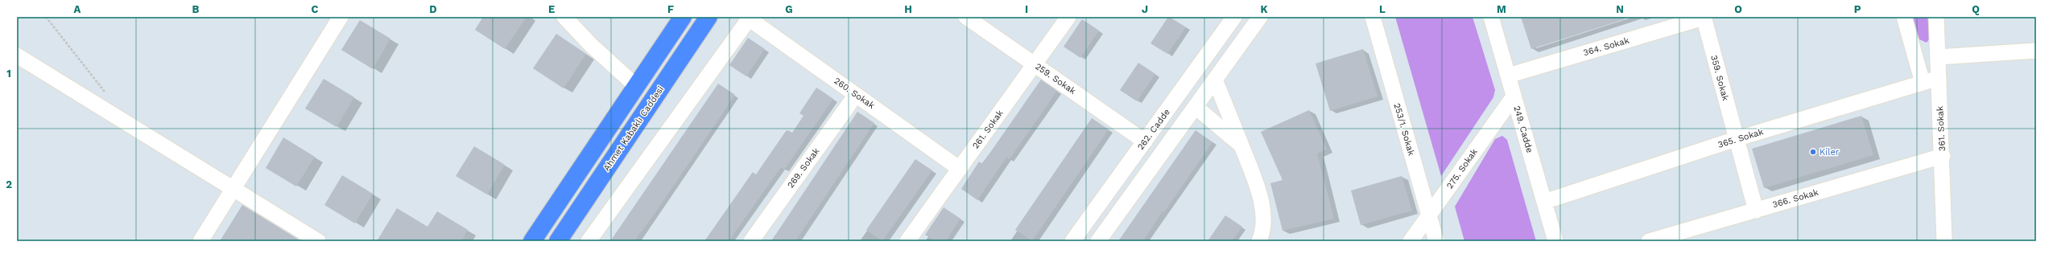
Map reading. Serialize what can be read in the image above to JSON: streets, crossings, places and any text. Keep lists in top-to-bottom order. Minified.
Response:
{"streets":{"main road":["Ahmet Kabaklı Caddesi"],"street":["364. Sokak","359. Sokak","259. Sokak","260. Sokak","361. Sokak","261. Sokak","262. Cadde","253/1. Sokak","249. Cadde","365. Sokak","269. Sokak","275. Sokak","366. Sokak"]},"crossings":[["364. Sokak","359. Sokak"],["364. Sokak","249. Cadde"],["359. Sokak","365. Sokak"],["359. Sokak","366. Sokak"],["259. Sokak","261. Sokak"],["259. Sokak","262. Cadde"],["260. Sokak","261. Sokak"],["260. Sokak","269. Sokak"],["361. Sokak","365. Sokak"],["361. Sokak","366. Sokak"],["253/1. Sokak","275. Sokak"],["249. Cadde","365. Sokak"],["249. Cadde","275. Sokak"]],"places":["Kiler"],"grid":{"columns":["A","B","C","D","E","F","G","H","I","J","K","L","M","N","O","P","Q"],"rows":["1","2"]}}
